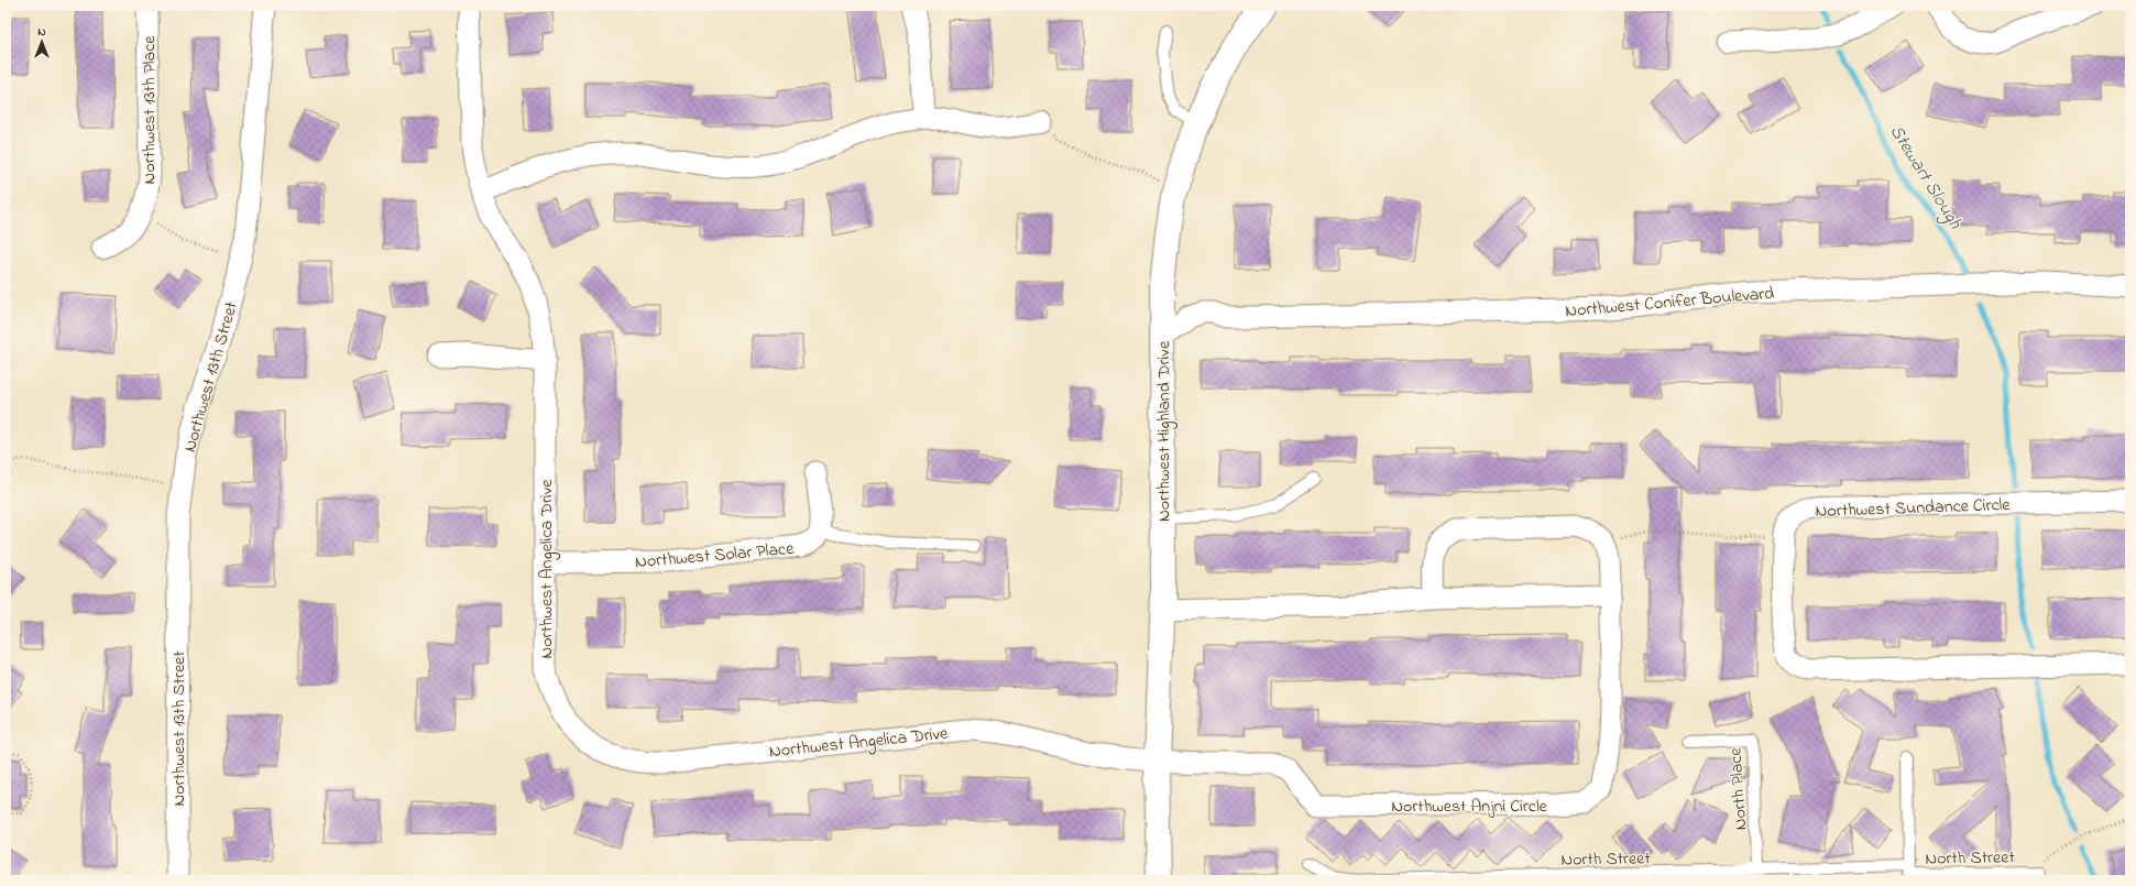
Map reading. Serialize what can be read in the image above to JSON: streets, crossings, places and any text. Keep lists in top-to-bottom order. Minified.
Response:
{"streets":{"main road":["Northwest Highland Drive"],"street":["Northwest 13th Place","Northwest Conifer Boulevard","Northwest 13th Street","Northwest Sundance Circle","Northwest Solar Place","Northwest Angelica Drive","Northwest Anjni Circle"],"lane":["North Place","North Street"]},"crossings":[["Northwest Conifer Boulevard","Northwest Highland Drive"],["Northwest Highland Drive","Northwest Angelica Drive"],["Northwest Highland Drive","Northwest Anjni Circle"],["Northwest Solar Place","Northwest Angelica Drive"],["Northwest Angelica Drive","Northwest Anjni Circle"],["North Place","North Street"]],"water":["Stewart Slough"],"north":"top"}
